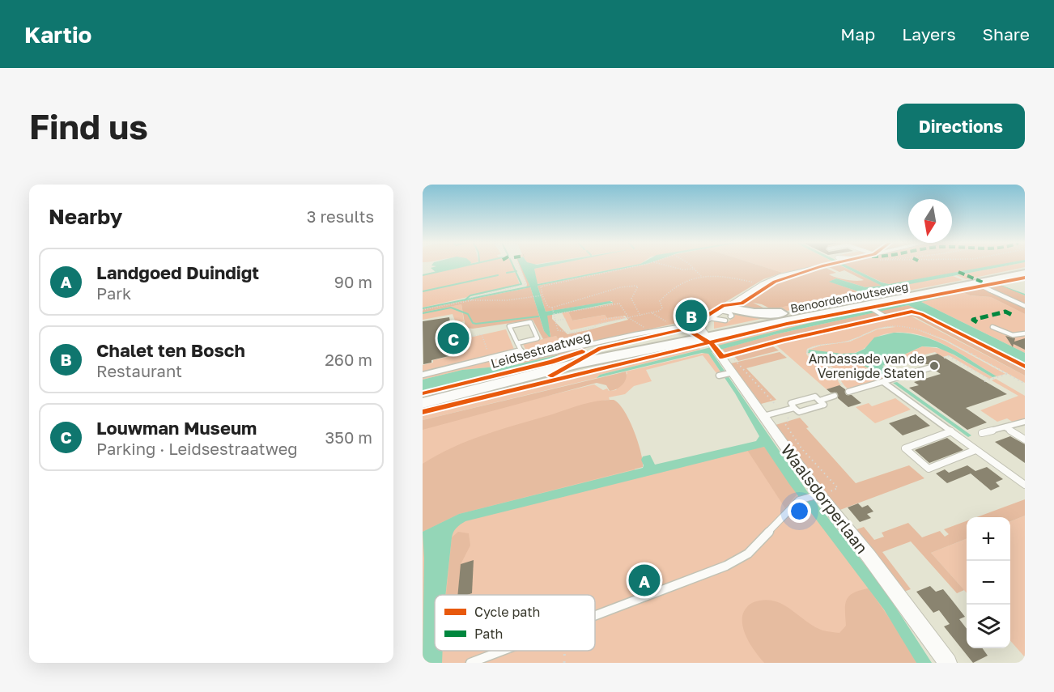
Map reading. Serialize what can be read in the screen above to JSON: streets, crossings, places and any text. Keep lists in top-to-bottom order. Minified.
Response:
{"streets":{"main road":["Benoordenhoutseweg","Leidsestraatweg"],"street":["Waalsdorperlaan"]},"crossings":[["Benoordenhoutseweg","Leidsestraatweg"],["Benoordenhoutseweg","Waalsdorperlaan"],["Leidsestraatweg","Waalsdorperlaan"]],"places":["Ambassade van de Verenigde Staten"],"legend":["Cycle path","Path"],"north":"bottom","page":{"header":"Kartio","nav":["Map","Layers","Share"],"buttons":"Directions","title":"Find us","heading":["Nearby","3 results"],"list":[{"mark":"A","name":"Landgoed Duindigt","note":"Park","value":"90 m"},{"mark":"B","name":"Chalet ten Bosch","note":"Restaurant","value":"260 m"},{"mark":"C","name":"Louwman Museum","note":"Parking · Leidsestraatweg","value":"350 m"}],"pins":["B","C","A"],"map_buttons":["+","−"]}}
